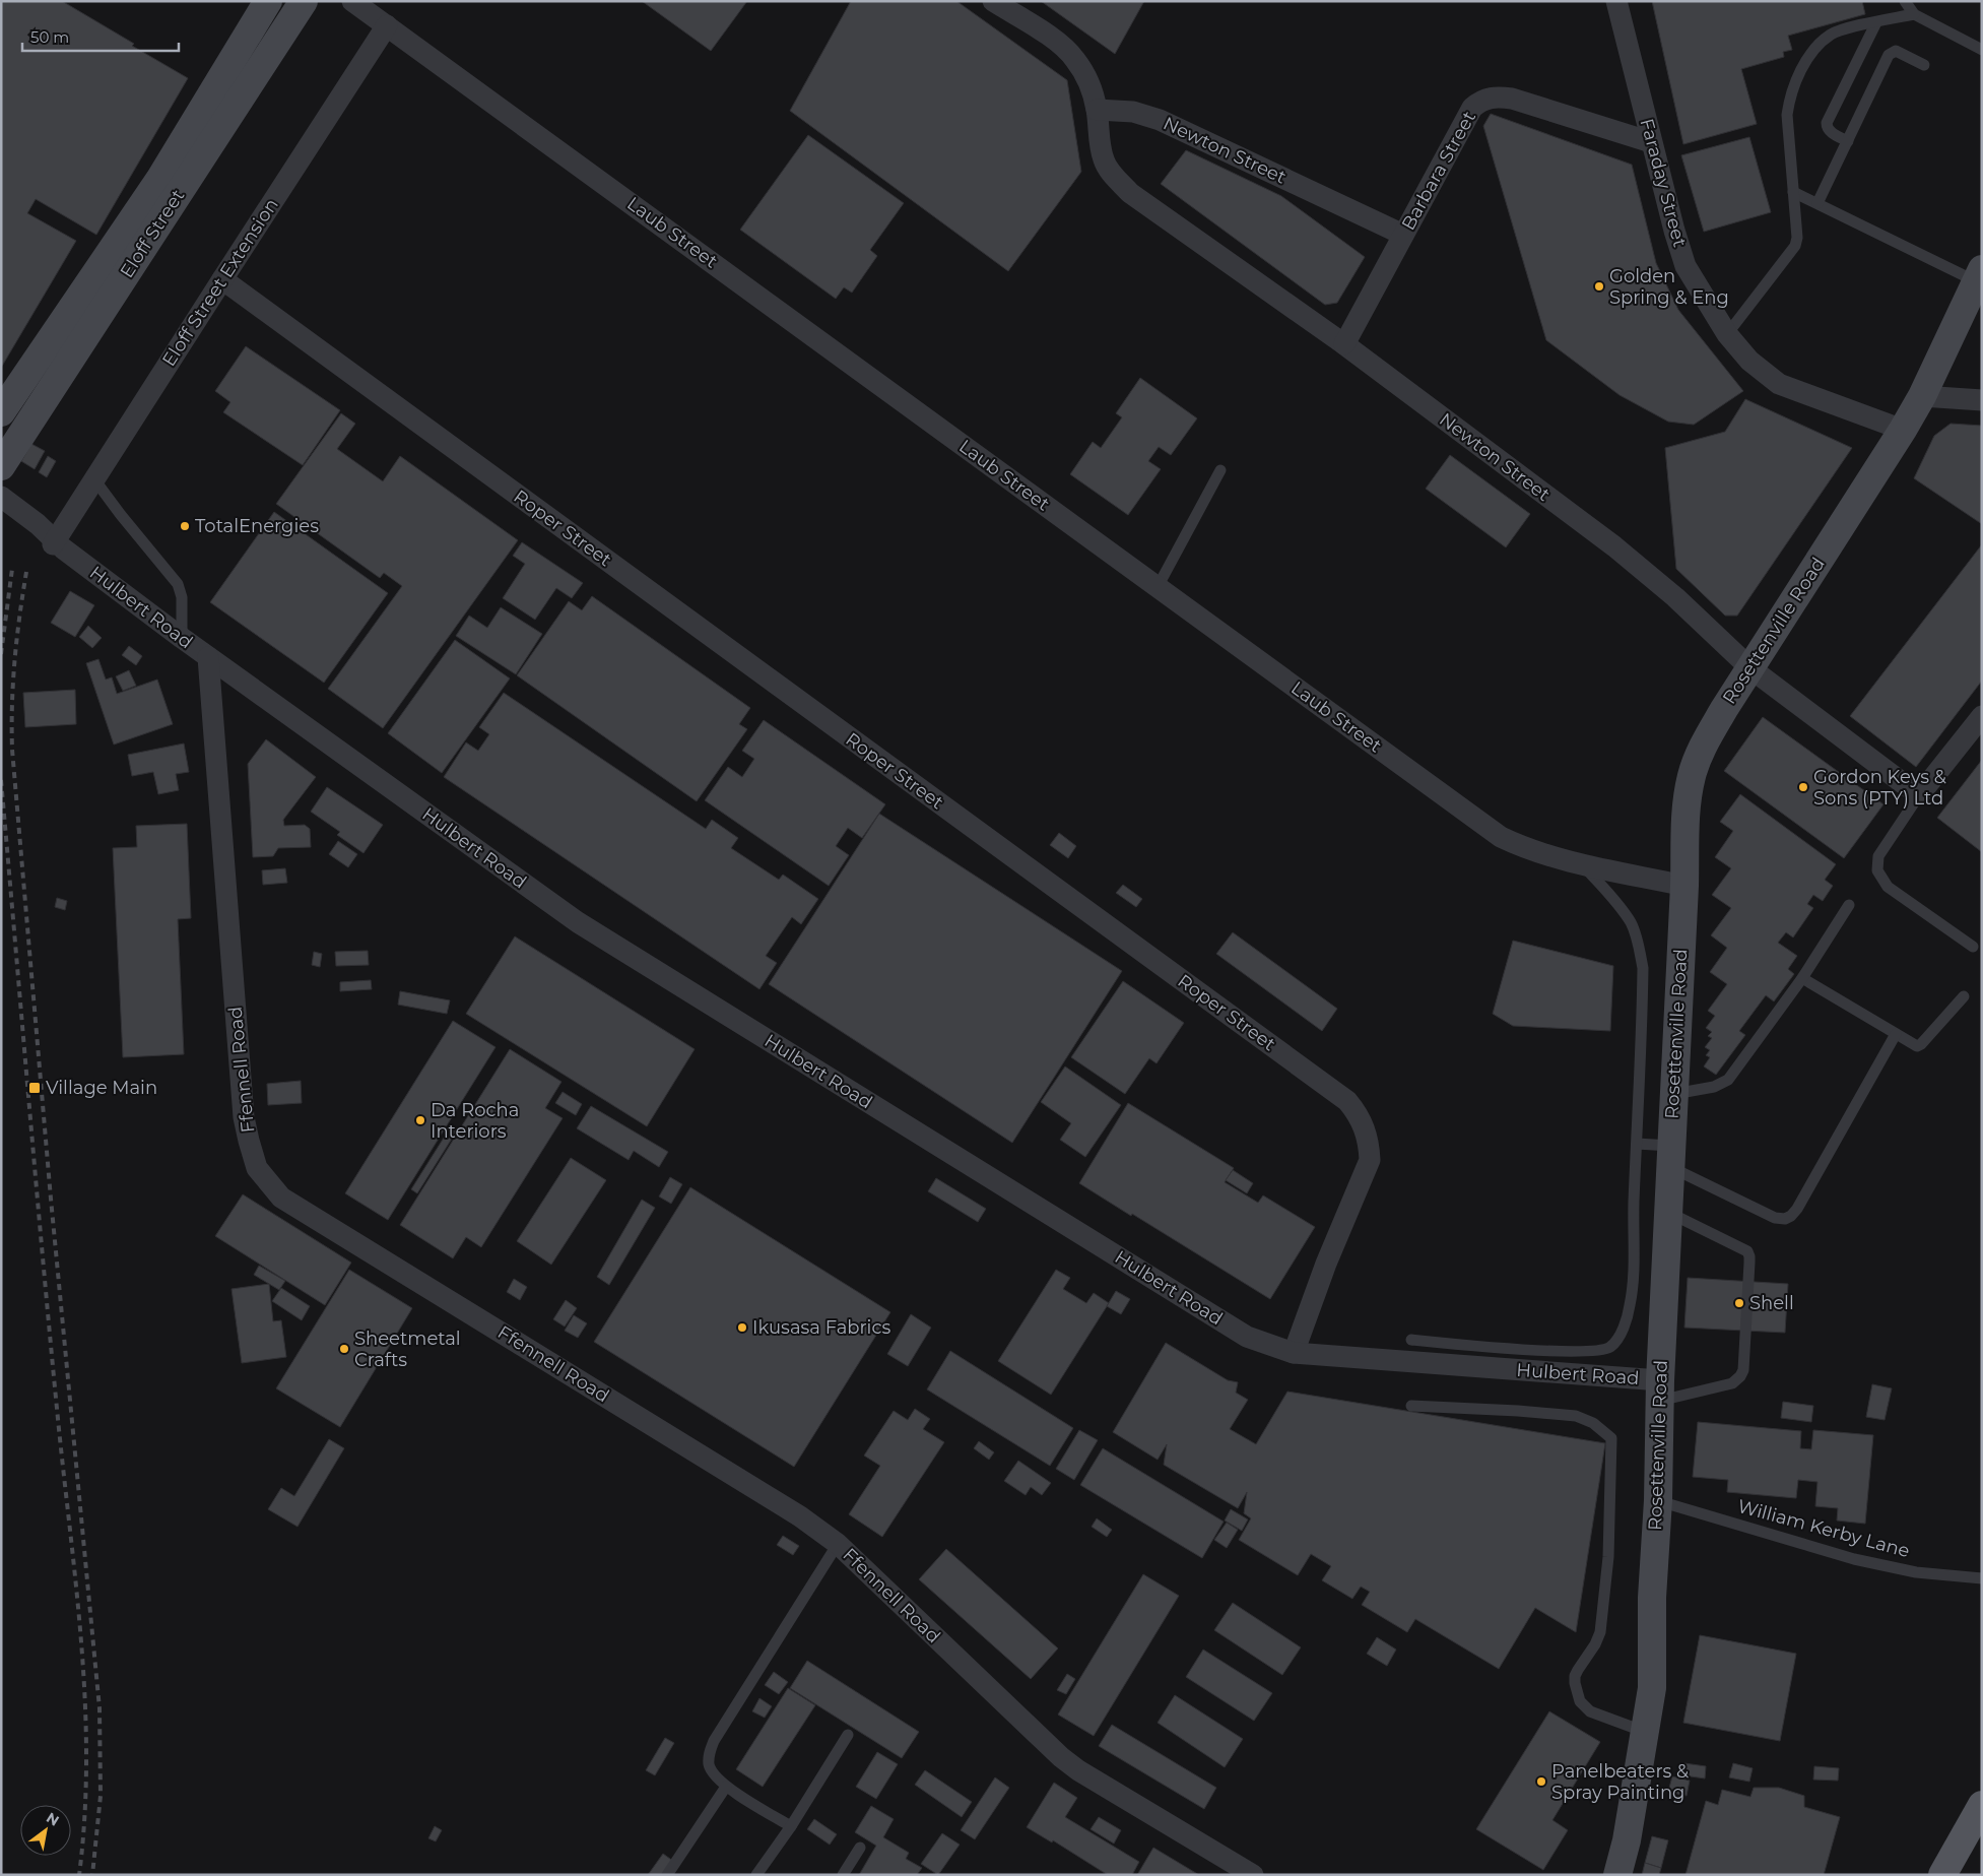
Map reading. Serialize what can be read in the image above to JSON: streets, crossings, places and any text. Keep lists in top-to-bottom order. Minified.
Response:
{"streets":{"main road":["Eloff Street","Rosettenville Road"],"street":["Newton Street","Barbara Street","Faraday Street","Laub Street","Eloff Street Extension","Roper Street","Hulbert Road","Ffennell Road"],"lane":["William Kerby Lane"]},"crossings":[["Newton Street","Barbara Street"],["Newton Street","Rosettenville Road"],["Barbara Street","Faraday Street"],["Faraday Street","Rosettenville Road"],["Laub Street","Eloff Street Extension"],["Laub Street","Rosettenville Road"],["Eloff Street Extension","Roper Street"],["Eloff Street Extension","Hulbert Road"],["Roper Street","Hulbert Road"],["Hulbert Road","Rosettenville Road"],["Hulbert Road","Ffennell Road"],["Rosettenville Road","William Kerby Lane"]],"places":{"other":["Golden Spring & Eng","TotalEnergies","Gordon Keys & Sons (PTY) Ltd","Da Rocha Interiors","Shell","Ikusasa Fabrics","Sheetmetal Crafts","Panelbeaters & Spray Painting"],"transit":["Village Main"]},"scale_bar":"50 m","north":"top right"}
